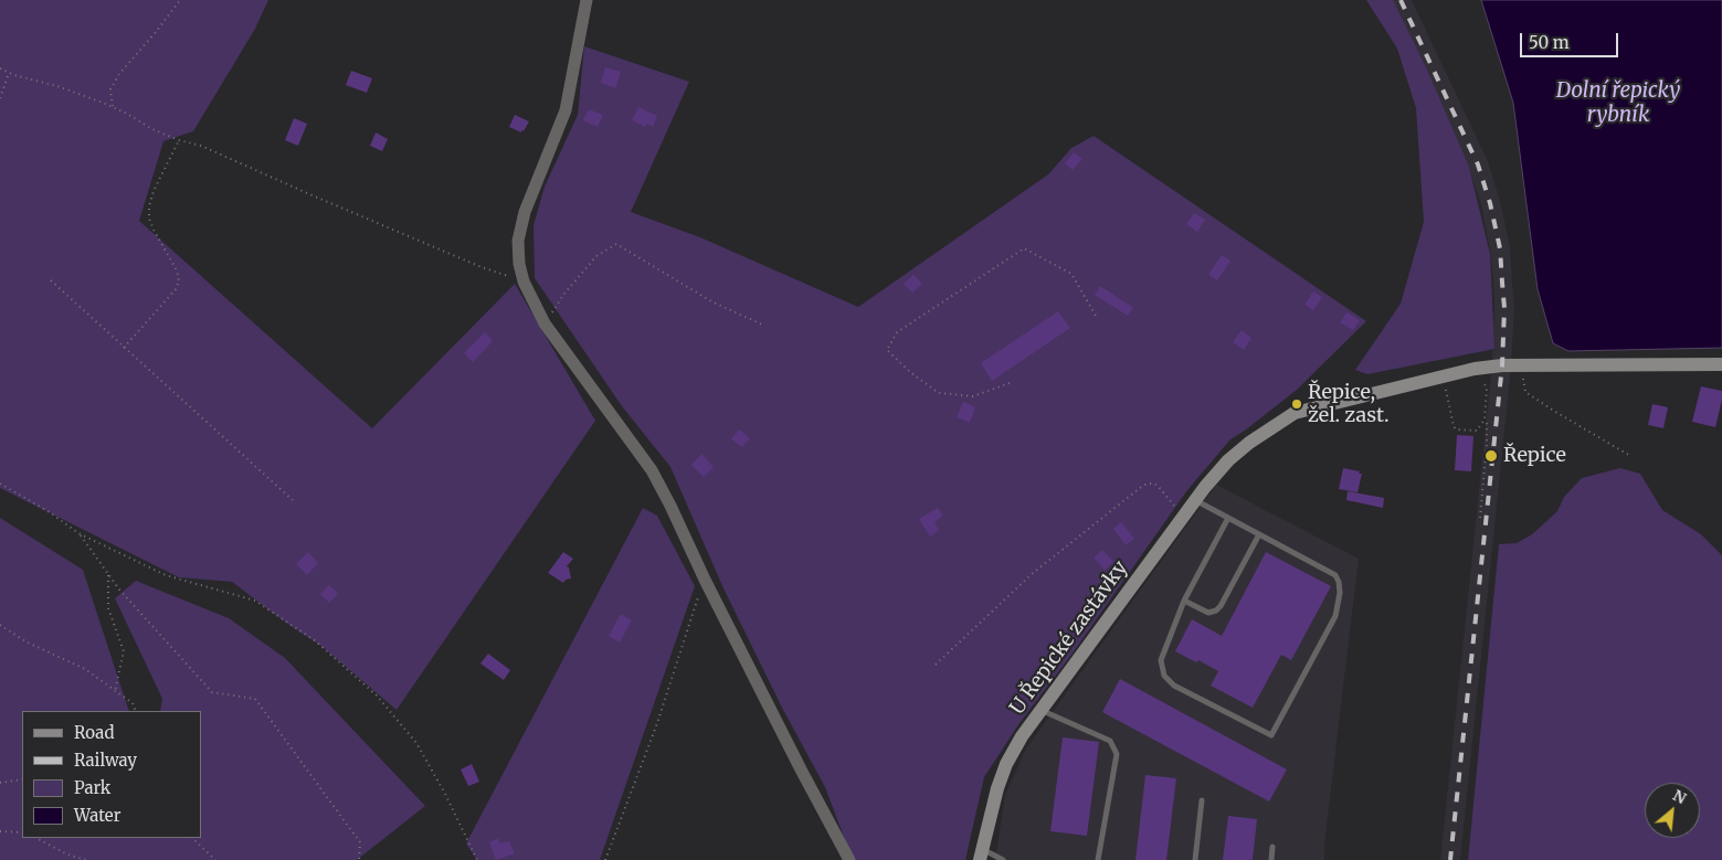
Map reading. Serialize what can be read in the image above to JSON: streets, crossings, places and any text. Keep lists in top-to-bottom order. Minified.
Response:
{"streets":{"main road":["U Řepické zastávky"]},"water":["Dolní řepický rybník"],"places":["Řepice, žel. zast.","Řepice"],"legend":["Road","Railway","Park","Water"],"scale_bar":"50 m","north":"top right"}
